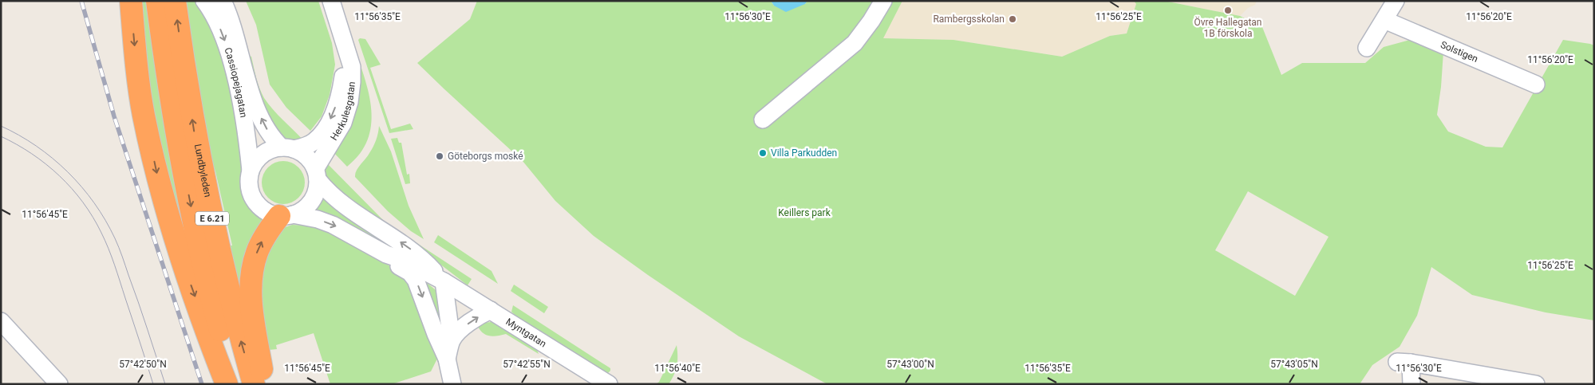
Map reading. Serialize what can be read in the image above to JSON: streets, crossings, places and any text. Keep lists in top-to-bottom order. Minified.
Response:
{"streets":{"highway":["Lundbyleden","E 6.21"],"street":["Solstigen","Cassiopejagatan","Herkulesgatan","Myntgatan"]},"crossings":[["Cassiopejagatan","Herkulesgatan"],["Cassiopejagatan","Myntgatan"],["Herkulesgatan","Myntgatan"]],"parks":["Keillers park"],"places":["Övre Hallegatan 1B förskola","Rambergsskolan","Villa Parkudden","Göteborgs moské"],"coordinates":["11°56'35\"E","11°56'30\"E","11°56'25\"E","11°56'20\"E","11°56'45\"E","57°42'50\"N","57°42'55\"N","57°43'00\"N","57°43'05\"N","11°56'40\"E"]}
